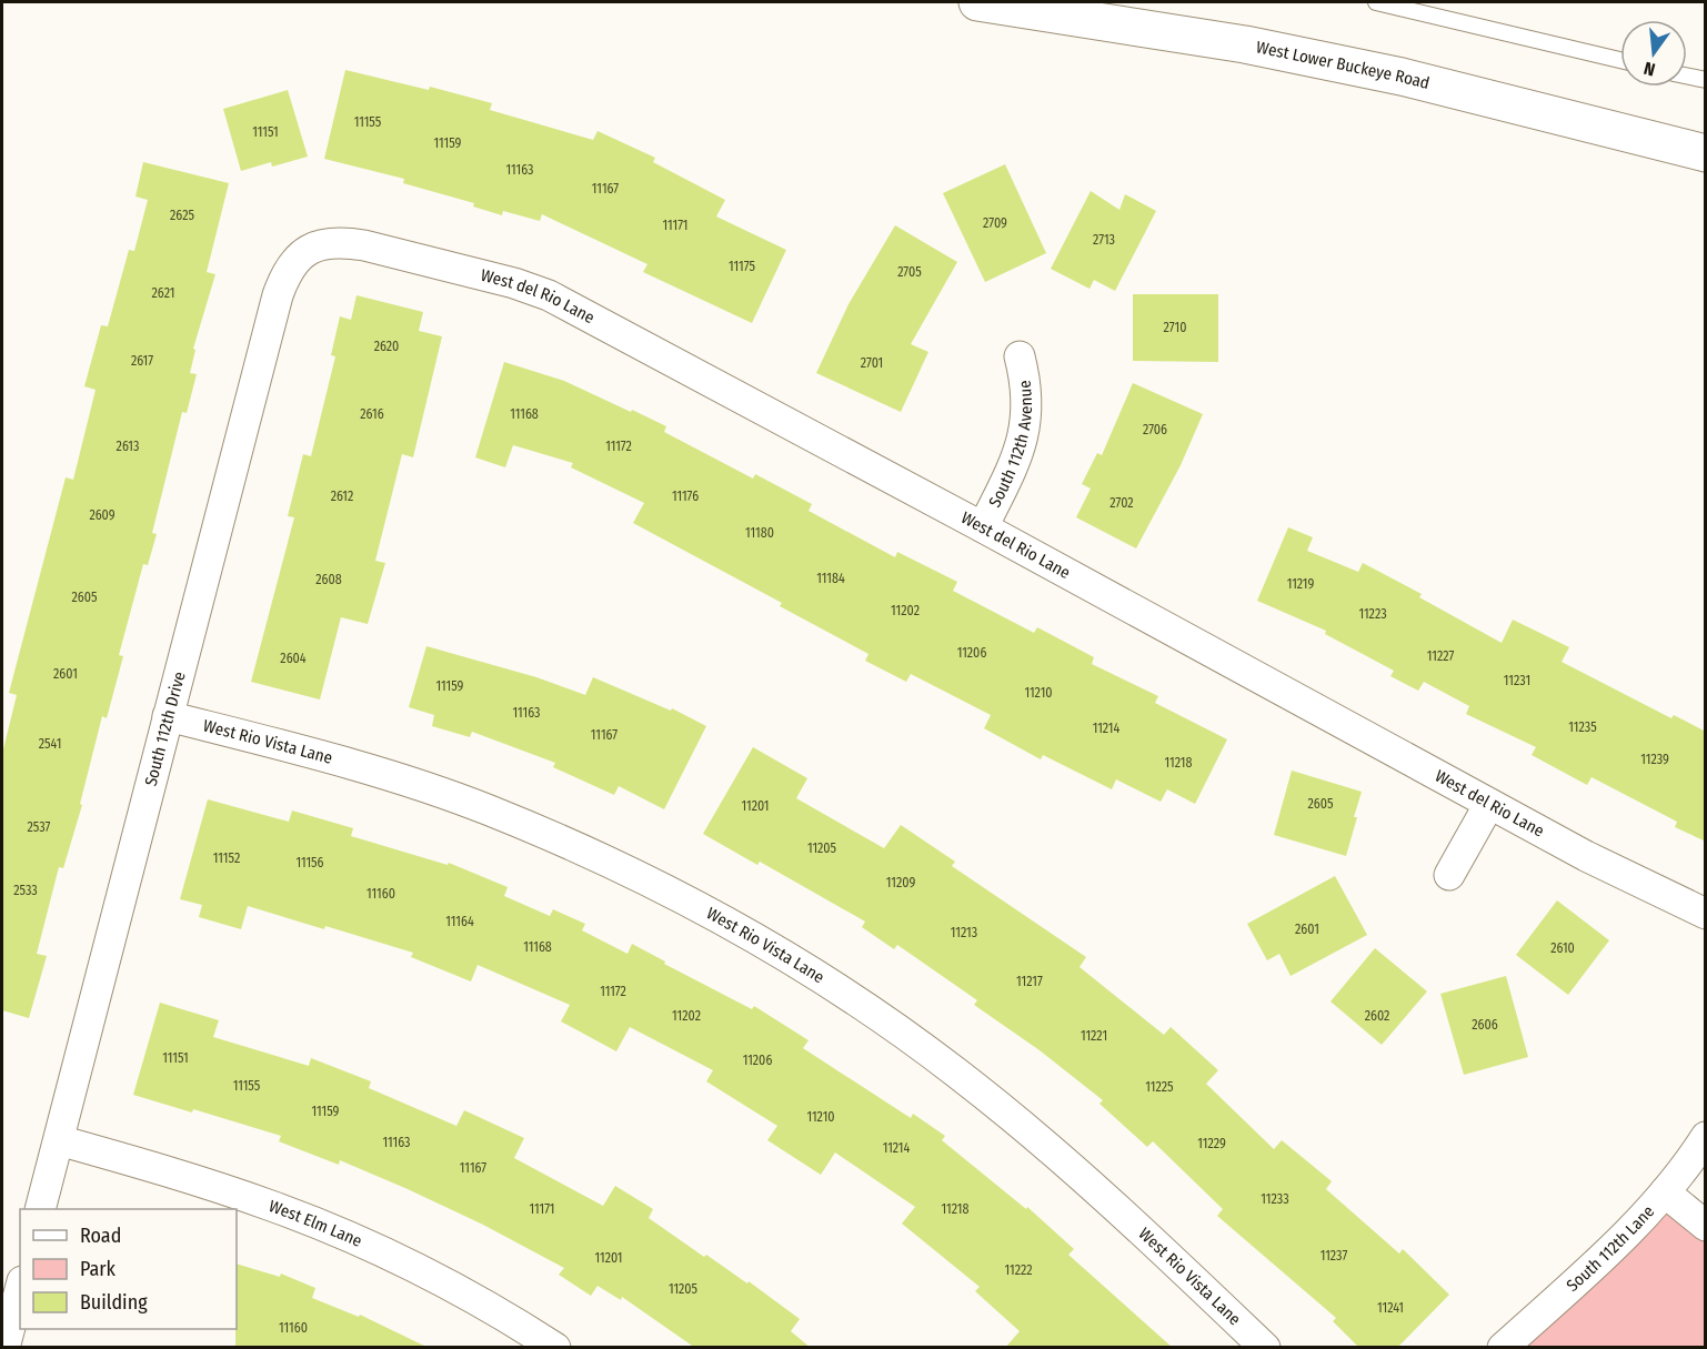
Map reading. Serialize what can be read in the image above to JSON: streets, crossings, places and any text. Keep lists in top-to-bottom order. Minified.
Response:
{"streets":{"main road":["West Lower Buckeye Road"],"street":["West del Rio Lane","South 112th Avenue","South 112th Drive","West Rio Vista Lane","West Elm Lane","South 112th Lane"]},"crossings":[["West del Rio Lane","South 112th Avenue"],["West del Rio Lane","South 112th Drive"],["South 112th Drive","West Rio Vista Lane"],["South 112th Drive","West Elm Lane"]],"house_numbers":["11155","11151","11159","11163","11167","2625","2709","11171","2713","11175","2705","2621","2710","2620","2617","2701","2616","11168","2706","2613","11172","2612","11176","2702","2609","11180","11184","2608","11219","2605","11202","11223","11206","11227","2604","2601","11231","11159","11210","11163","11235","11214","11167","2541","11239","11218","2605","11201","2537","11205","11152","11156","11209","2533","11160","11164","2601","11213","11168","2610","11217","11172","11202","2602","2606","11221","11151","11206","11155","11225","11159","11210","11163","11229","11214","11167","11233","11171","11218","11237","11201","11222","11205","11241","11160"],"legend":["Road","Park","Building"],"north":"bottom"}
